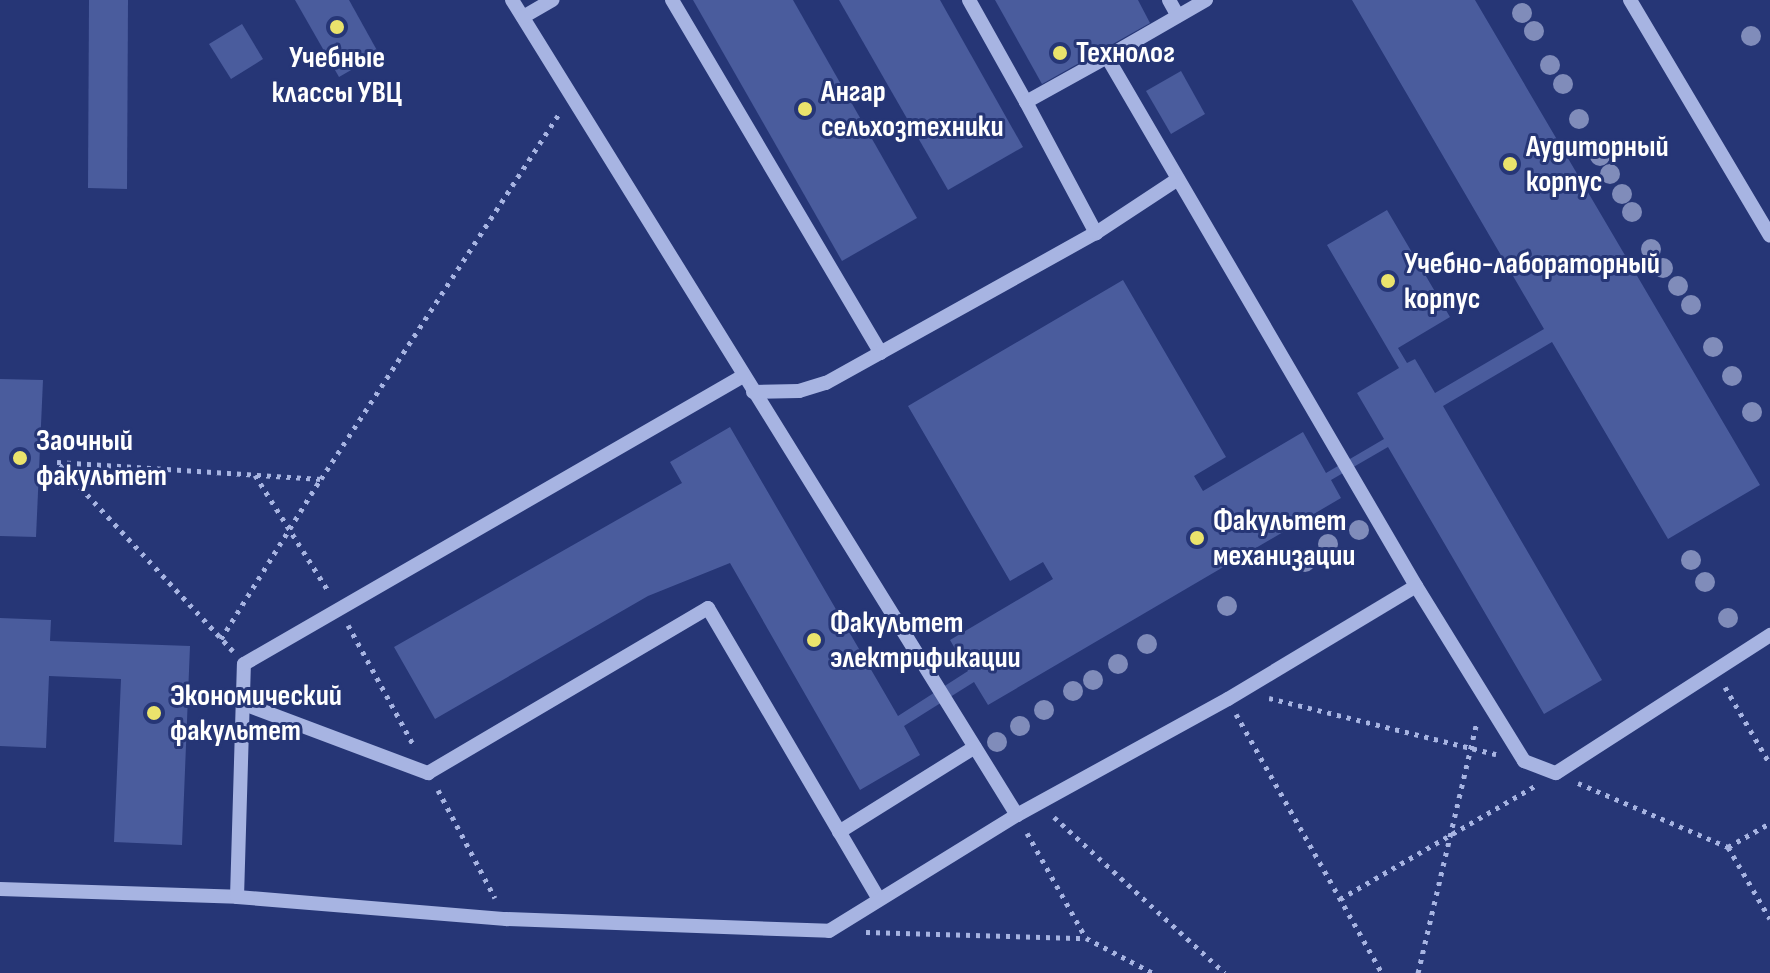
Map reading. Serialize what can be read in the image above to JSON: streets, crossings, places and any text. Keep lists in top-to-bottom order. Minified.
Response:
{"places":["Учебные классы УВЦ","Технолог","Ангар сельхозтехники","Аудиторный корпус","Учебно-лабораторный корпус","Заочный факультет","Факультет механизации","Факультет электрификации","Экономический факультет"]}
